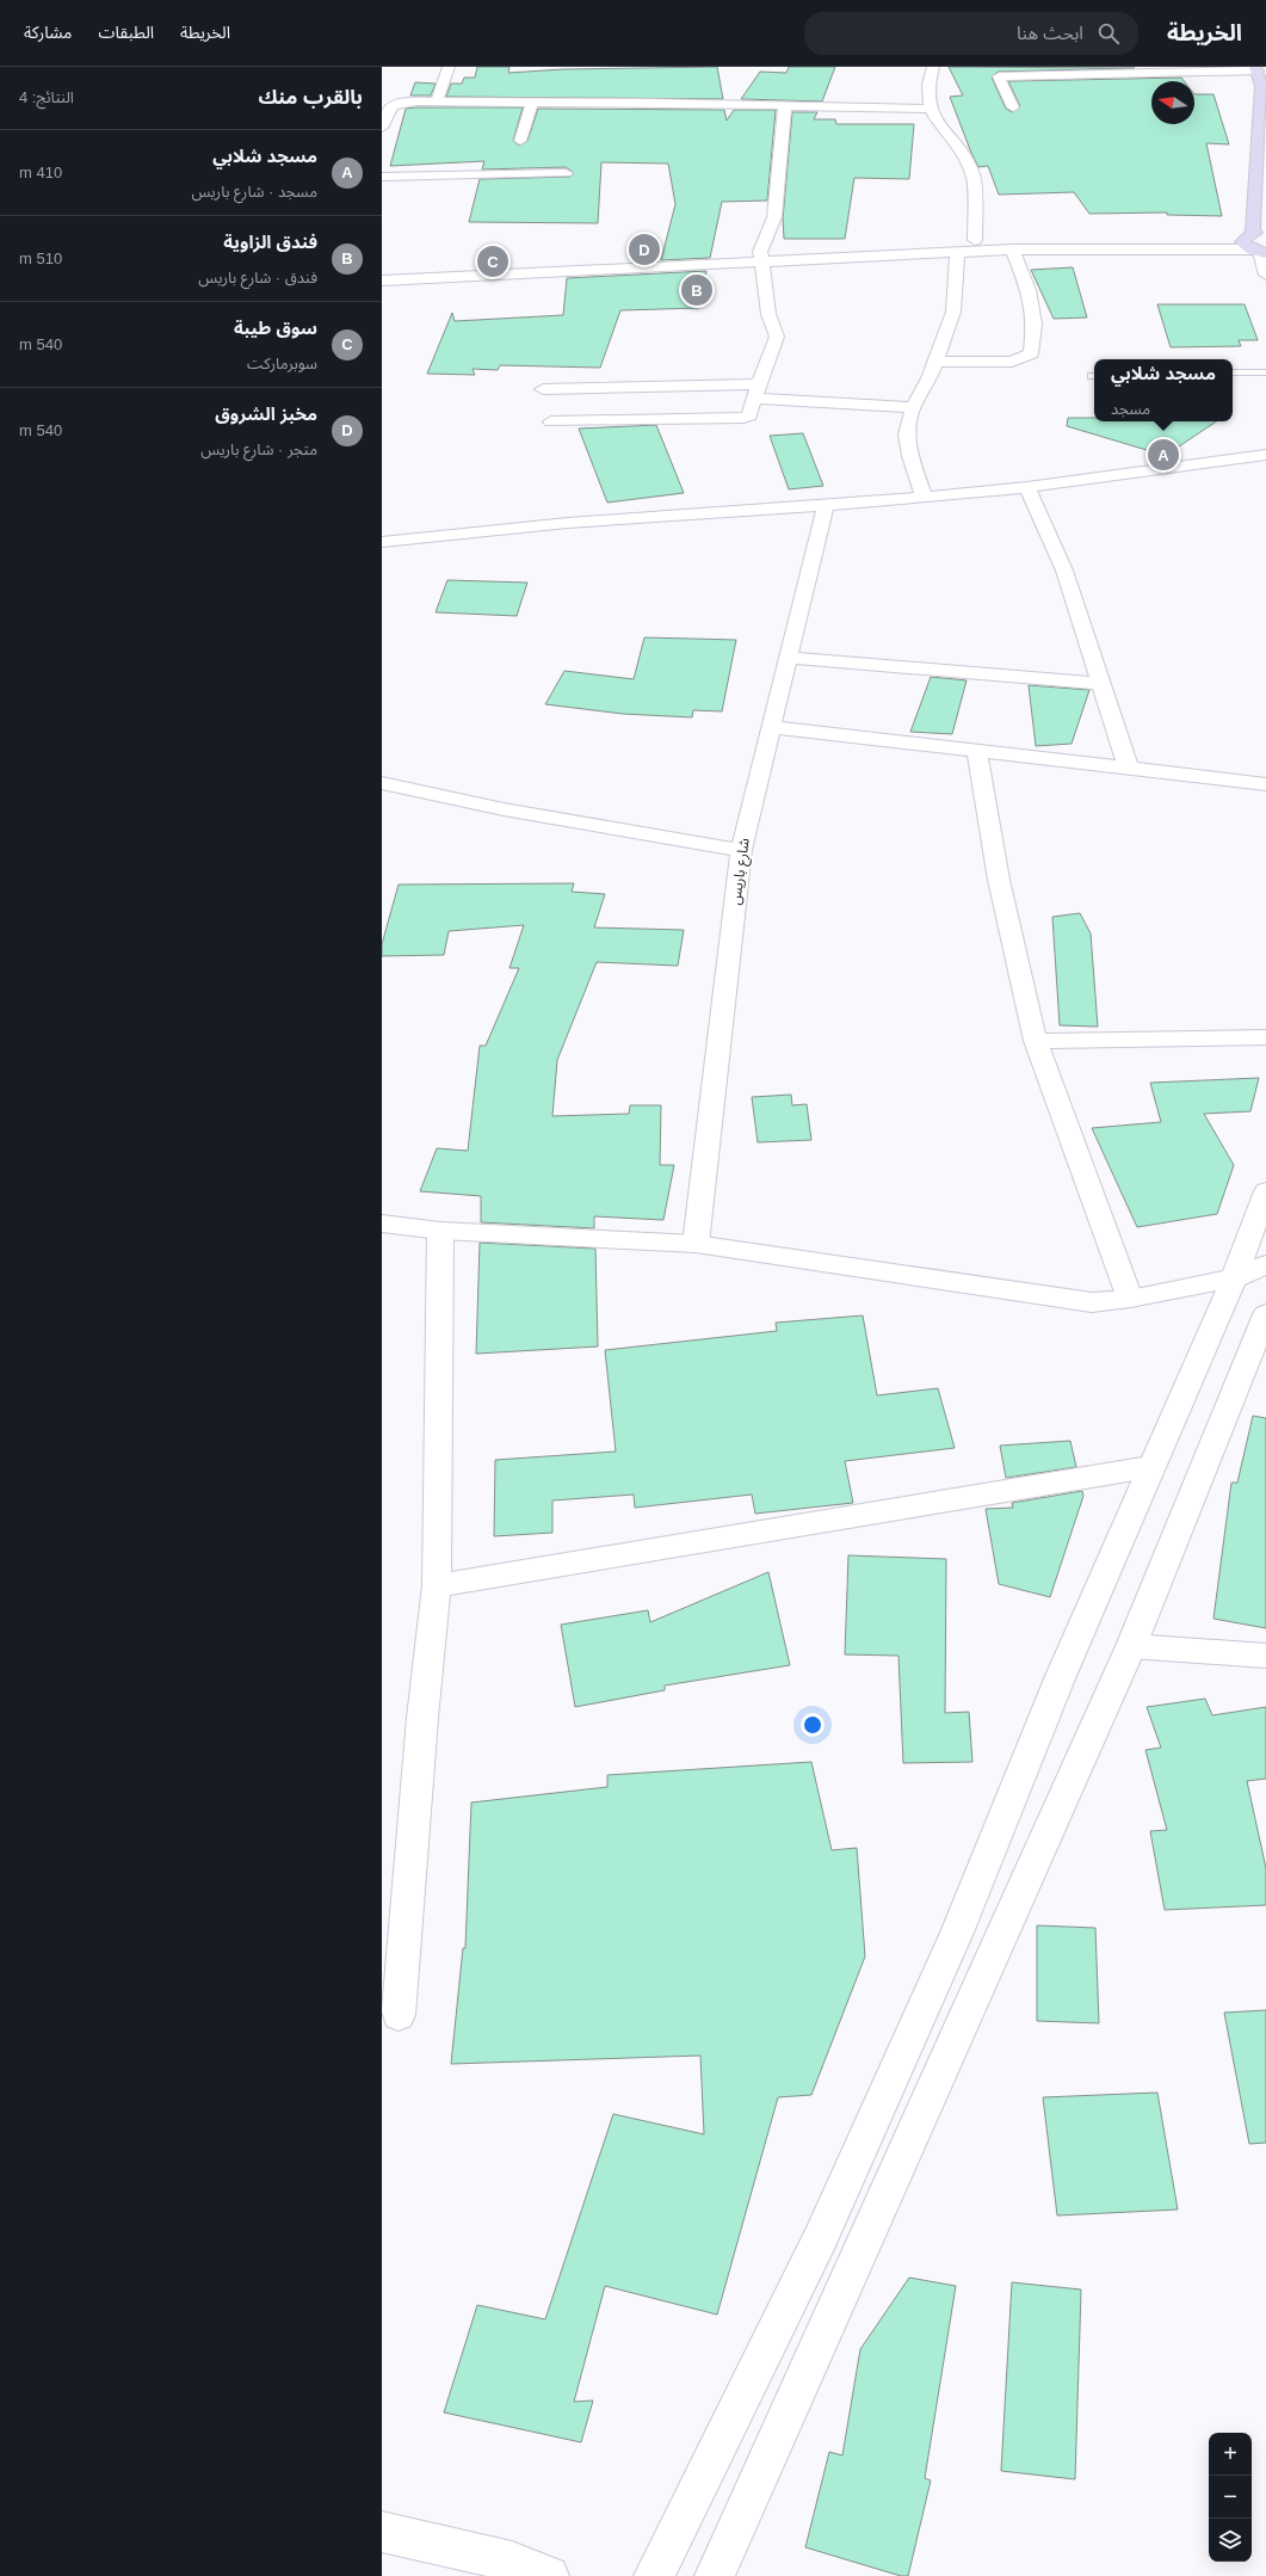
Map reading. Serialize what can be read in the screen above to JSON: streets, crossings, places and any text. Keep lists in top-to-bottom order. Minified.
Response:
{"streets":{"street":["شارع باريس"]},"north":"left","page":{"header":"الخريطة","search":"ابحث هنا","nav":["الخريطة","الطبقات","مشاركة"],"heading":["بالقرب منك","النتائج: 4"],"list":[{"mark":"A","name":"مسجد شلابي","note":"مسجد · شارع باريس","value":"410 m"},{"mark":"B","name":"فندق الزاوية","note":"فندق · شارع باريس","value":"510 m"},{"mark":"C","name":"سوق طيبة","note":"سوبرماركت","value":"540 m"},{"mark":"D","name":"مخبز الشروق","note":"متجر · شارع باريس","value":"540 m"}],"pins":["D","C","B","A"],"popup":["مسجد شلابي","مسجد"],"map_buttons":["+","−"]}}
